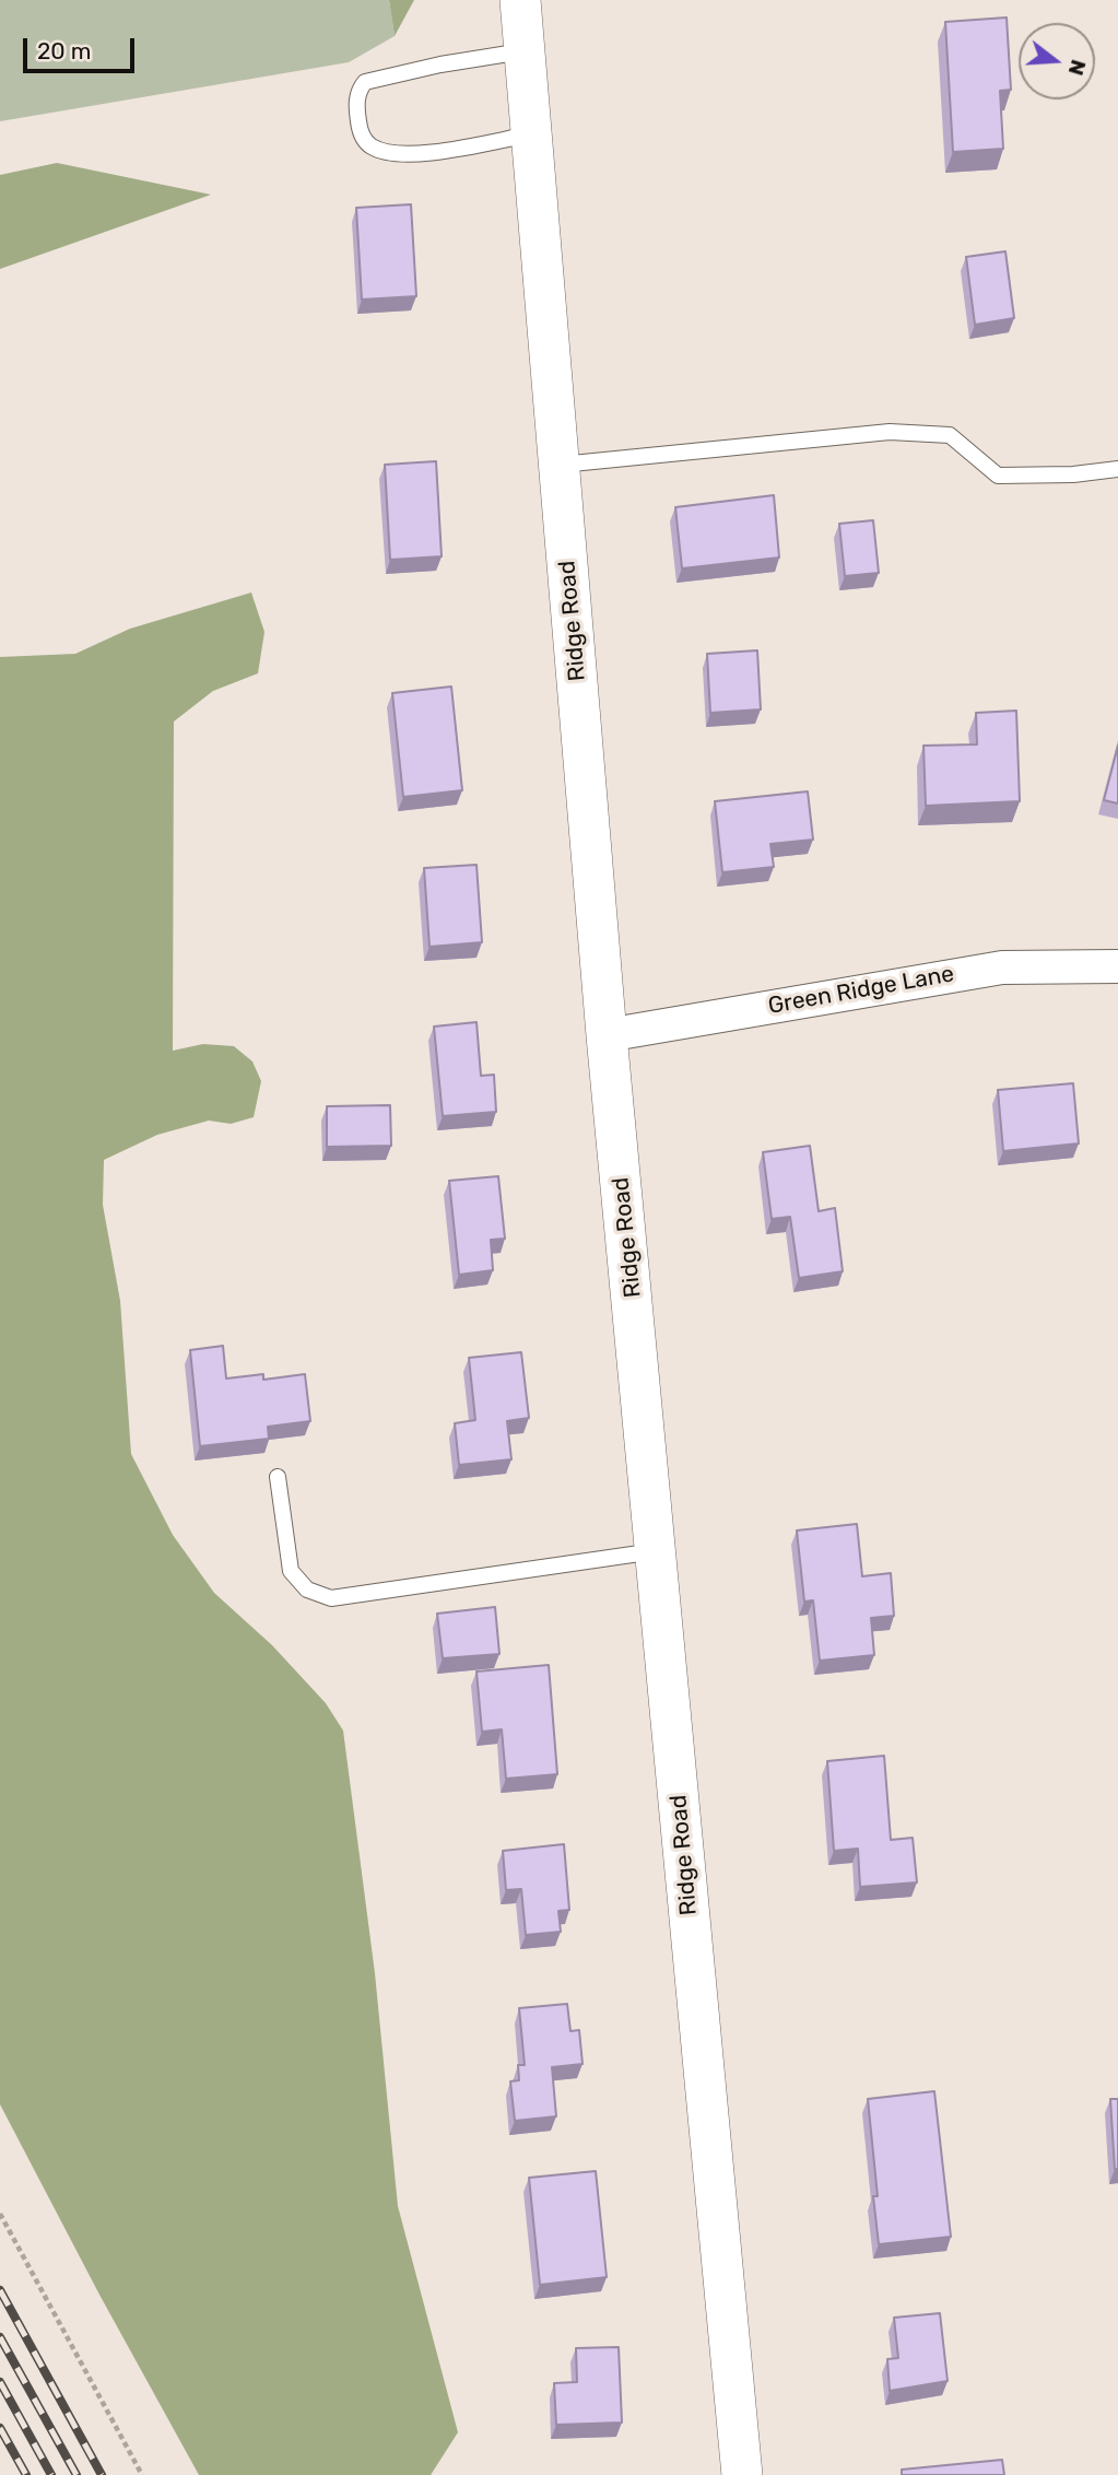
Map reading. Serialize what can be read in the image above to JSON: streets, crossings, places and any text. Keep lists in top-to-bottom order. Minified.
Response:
{"streets":{"street":["Ridge Road","Green Ridge Lane"]},"crossings":[["Ridge Road","Green Ridge Lane"]],"scale_bar":"20 m","north":"right"}
